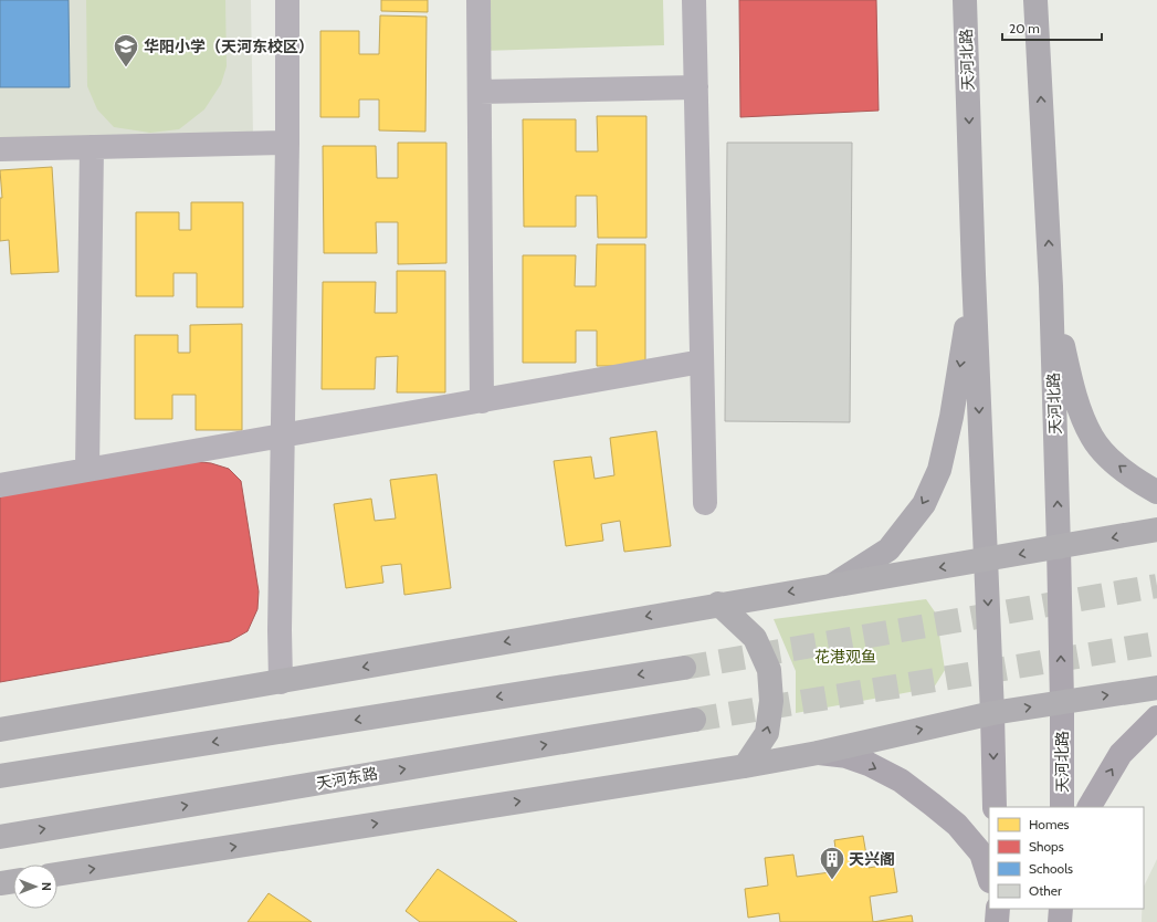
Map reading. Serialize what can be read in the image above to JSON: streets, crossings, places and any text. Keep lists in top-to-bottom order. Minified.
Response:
{"streets":{"highway":["天河东路"],"main road":["天河北路"]},"parks":["花港观鱼"],"places":{"school or university":["华阳小学（天河东校区）"],"building":["天兴阁"]},"legend":["Homes","Shops","Schools","Other"],"scale_bar":"20 m","north":"right"}
